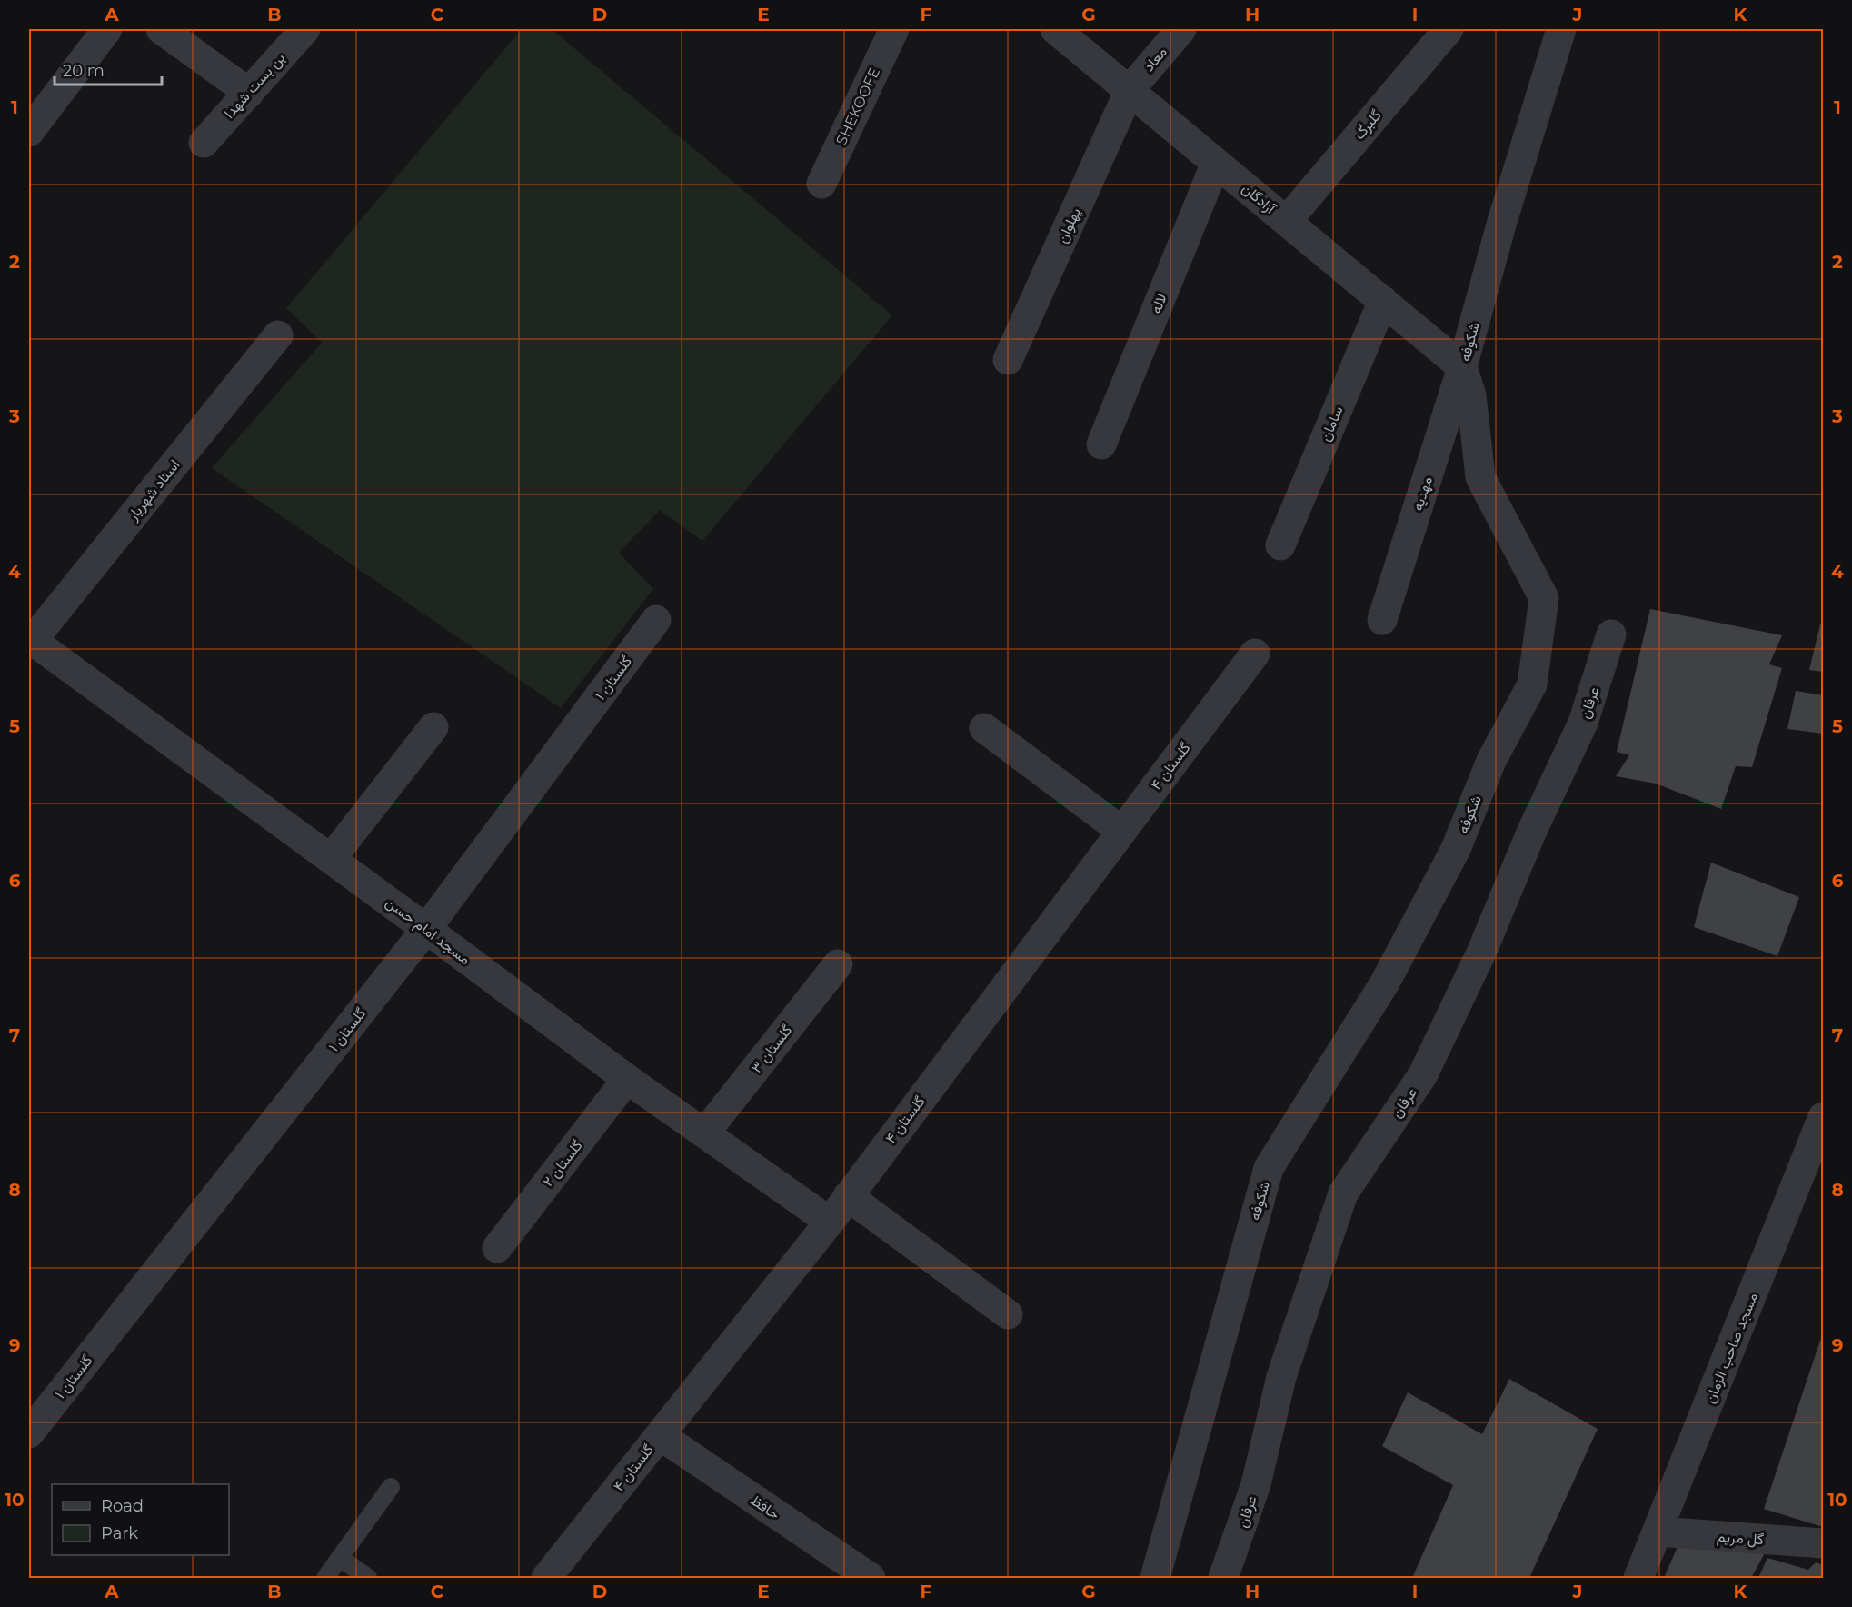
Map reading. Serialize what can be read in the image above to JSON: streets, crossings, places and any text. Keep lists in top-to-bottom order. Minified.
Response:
{"streets":{"street":["معاد","بن بست شهدا","SHEKOOFE","گلبرگ","آزادگان","پهلوان","لاله","شکوفه","سامان","استاد شهریار","مهدیه","گلستان ۱","عرفان","گلستان ۴","مسجد امام حسن","گلستان ۳","گلستان ۲","مسجد صاحب الزمان","حافظ","گل مریم"]},"crossings":[["معاد","آزادگان"],["معاد","پهلوان"],["گلبرگ","آزادگان"],["آزادگان","پهلوان"],["آزادگان","لاله"],["آزادگان","شکوفه"],["آزادگان","سامان"],["آزادگان","مهدیه"],["شکوفه","مهدیه"],["استاد شهریار","مسجد امام حسن"],["گلستان ۱","مسجد امام حسن"],["گلستان ۴","مسجد امام حسن"],["گلستان ۴","حافظ"],["مسجد امام حسن","گلستان ۳"],["مسجد امام حسن","گلستان ۲"],["مسجد صاحب الزمان","گل مریم"]],"legend":["Road","Park"],"scale_bar":"20 m","grid":{"columns":["A","B","C","D","E","F","G","H","I","J","K"],"rows":["1","2","3","4","5","6","7","8","9","10"]}}
